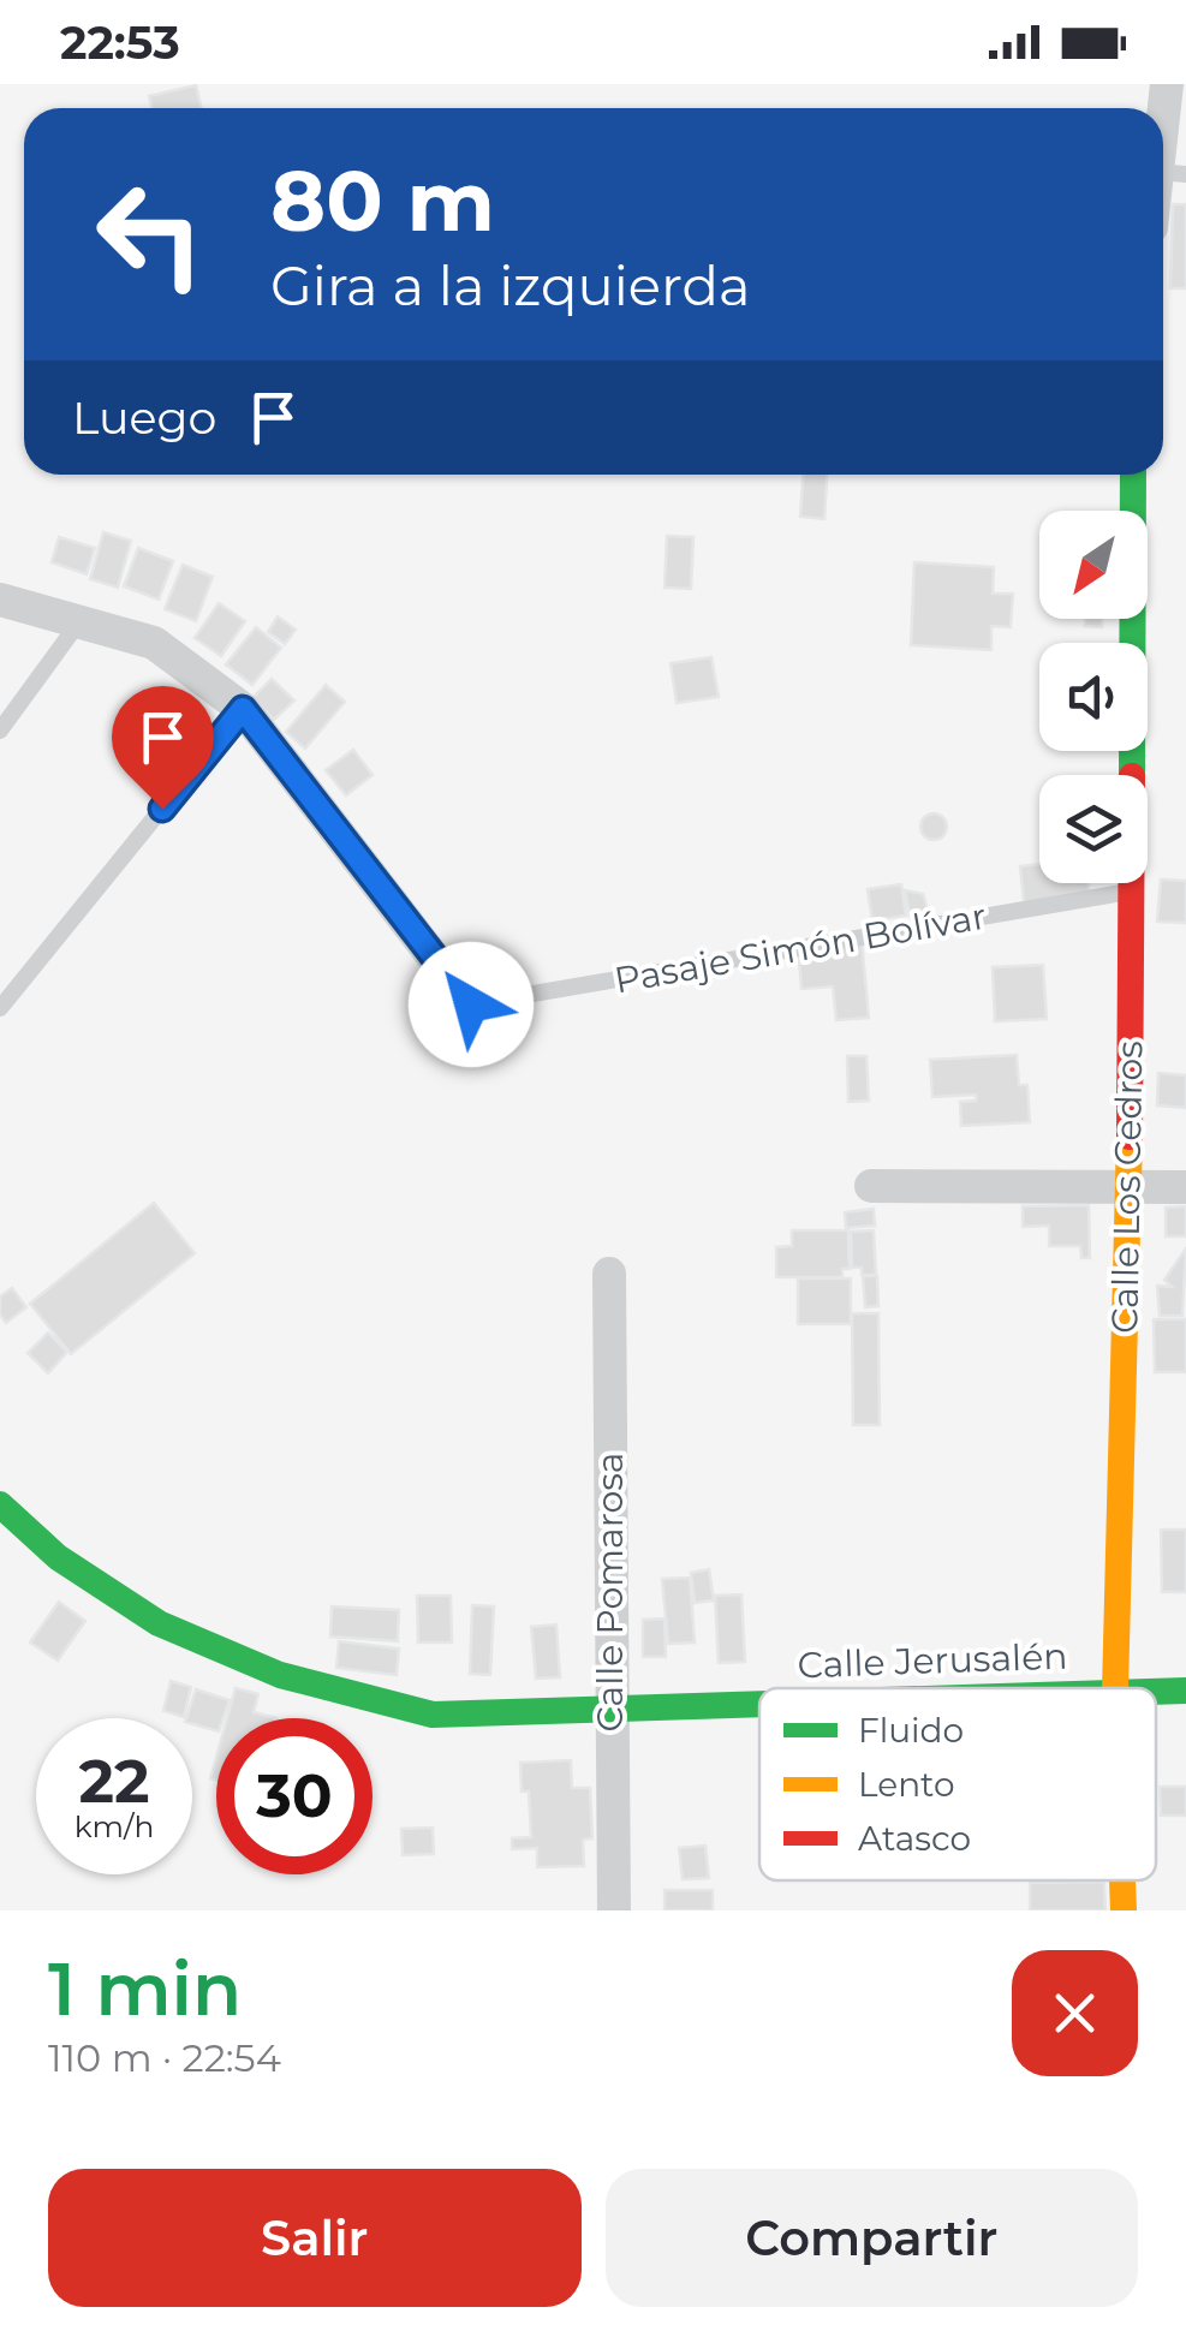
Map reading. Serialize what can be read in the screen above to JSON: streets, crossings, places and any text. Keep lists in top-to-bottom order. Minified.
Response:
{"streets":{"street":["Calle Los Cedros","Calle Pomarosa","Calle Jerusalén"],"lane":["Pasaje Simón Bolívar"]},"crossings":[["Pasaje Simón Bolívar","Calle Los Cedros"],["Calle Pomarosa","Calle Jerusalén"]],"legend":["Fluido","Lento","Atasco"],"north":"bottom left","page":{"status":"22:53","turn":["80 m","Gira a la izquierda"],"then":"Luego","speed":"22 km/h","limit":"30","heading":["1 min","110 m · 22:54"],"buttons":["Salir","Compartir"]}}
